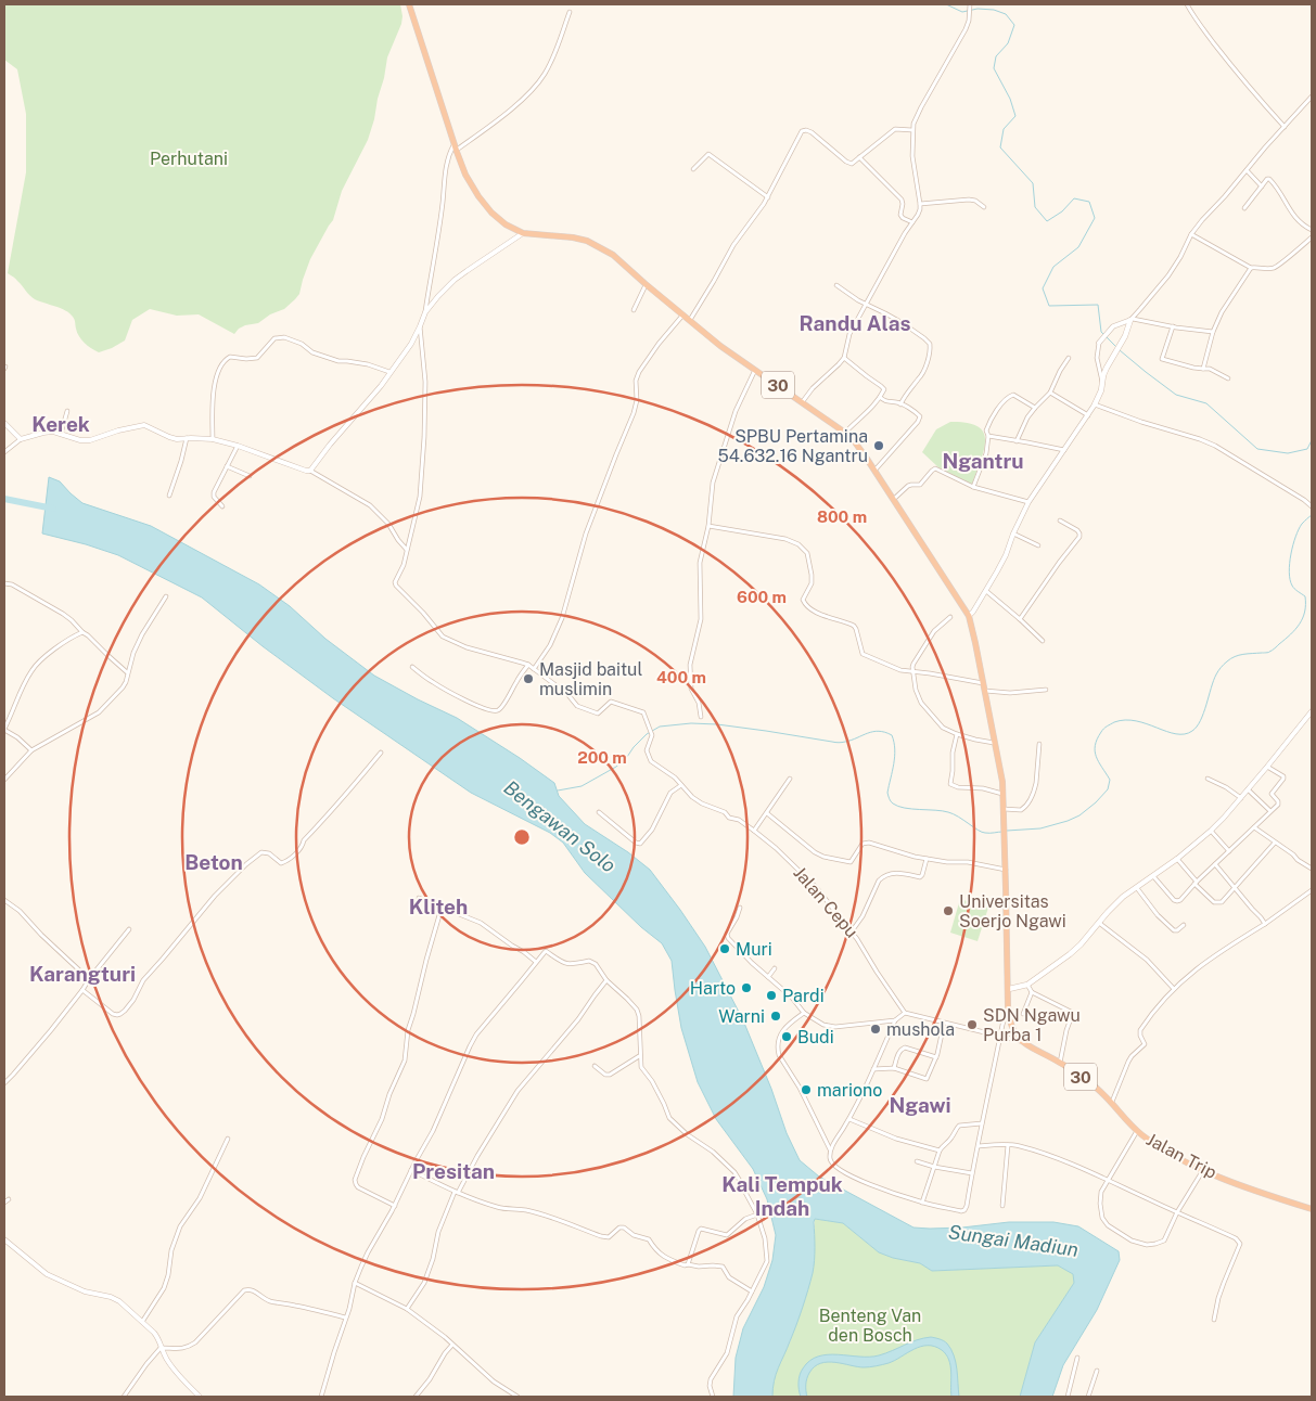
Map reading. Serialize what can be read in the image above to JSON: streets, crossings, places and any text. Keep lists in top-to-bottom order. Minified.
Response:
{"streets":{"highway":["30","Jalan Trip"],"street":["Jalan Cepu"]},"crossings":[["30","Jalan Trip"]],"districts":["Randu Alas","Kerek","Ngantru","Beton","Kliteh","Karangturi","Ngawi","Presitan","Kali Tempuk Indah"],"water":["Bengawan Solo","Sungai Madiun"],"parks":["Perhutani","Benteng Van den Bosch"],"places":["SPBU Pertamina 54.632.16 Ngantru","Masjid baitul muslimin","Universitas Soerjo Ngawi","Muri","Harto","Pardi","Warni","SDN Ngawu Purba 1","mushola","Budi","mariono"],"rings":["800 m","600 m","400 m","200 m"]}
